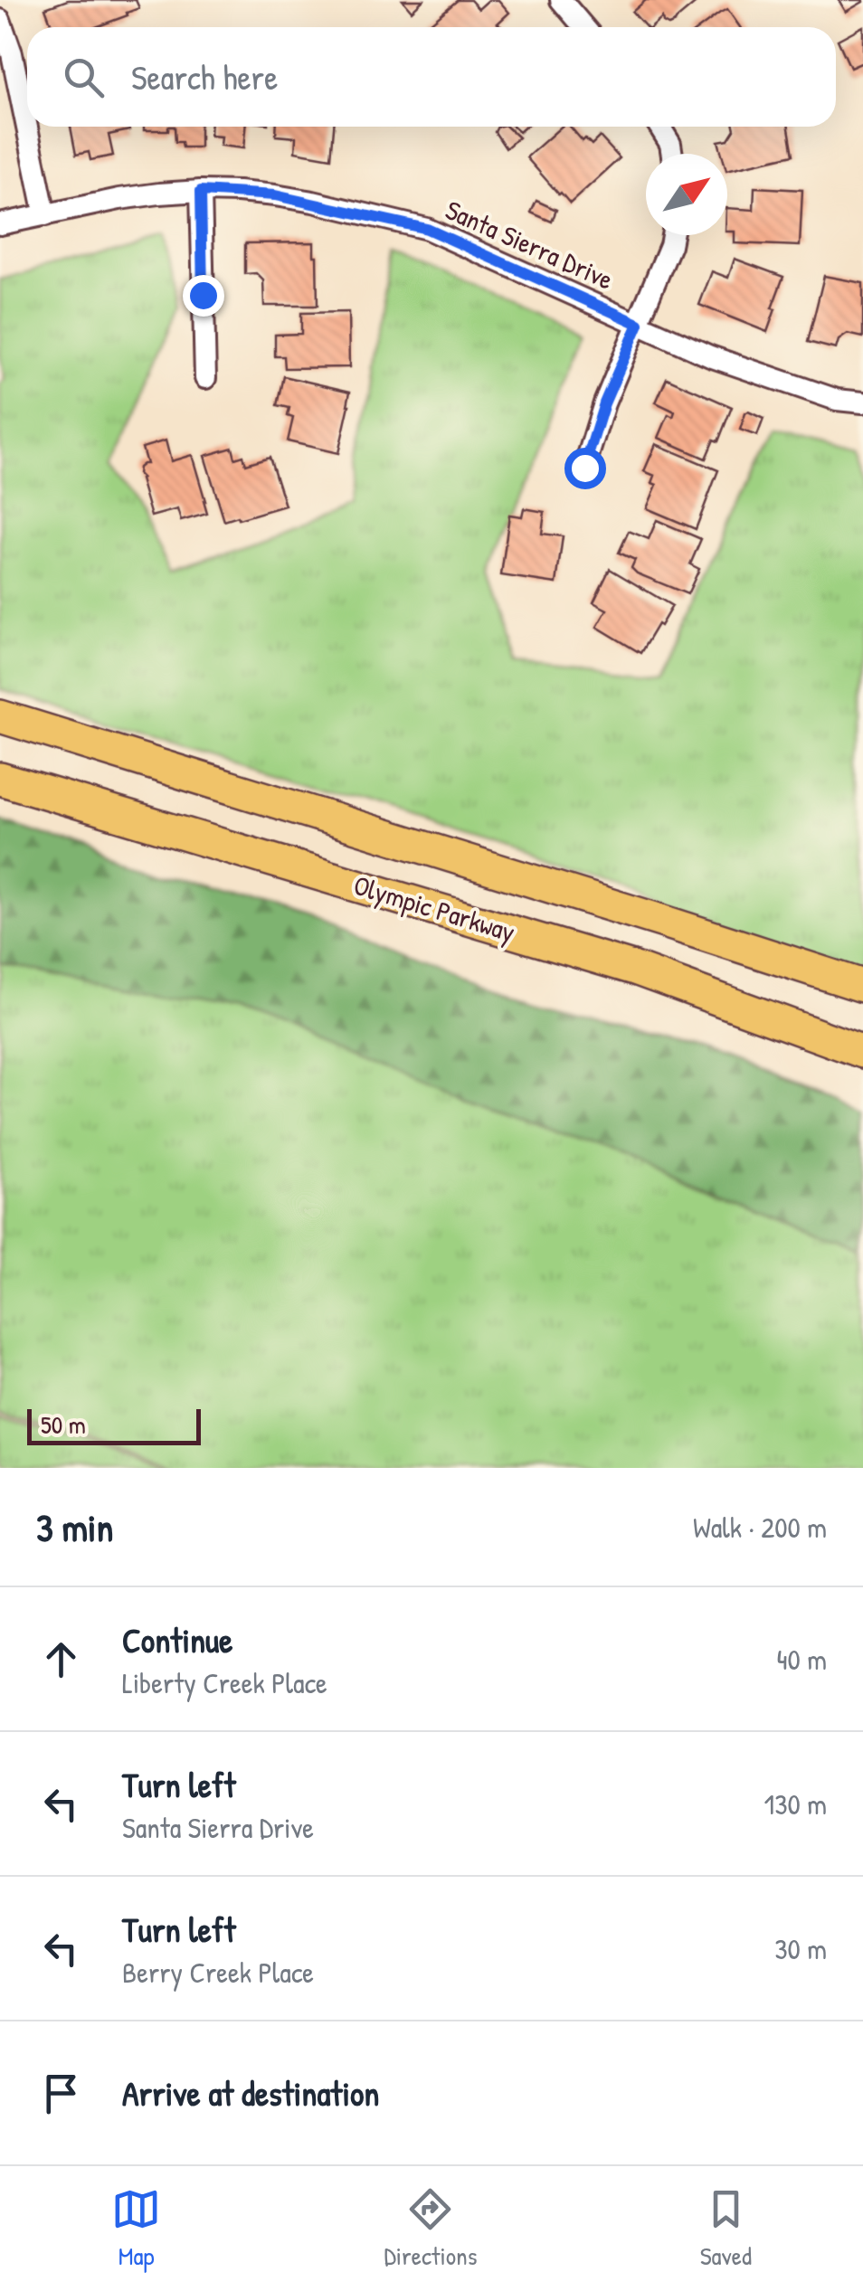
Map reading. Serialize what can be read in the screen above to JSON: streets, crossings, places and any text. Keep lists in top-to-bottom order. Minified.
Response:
{"streets":{"main road":["Olympic Parkway"],"street":["Santa Sierra Drive"]},"scale_bar":"50 m","north":"top right","page":{"search":"Search here","scale":"50 m","heading":["3 min","Walk · 200 m"],"list":[["Continue","Liberty Creek Place","40 m"],["Turn left","Santa Sierra Drive","130 m"],["Turn left","Berry Creek Place","30 m"],"Arrive at destination"],"nav":["Map","Directions","Saved"]}}
